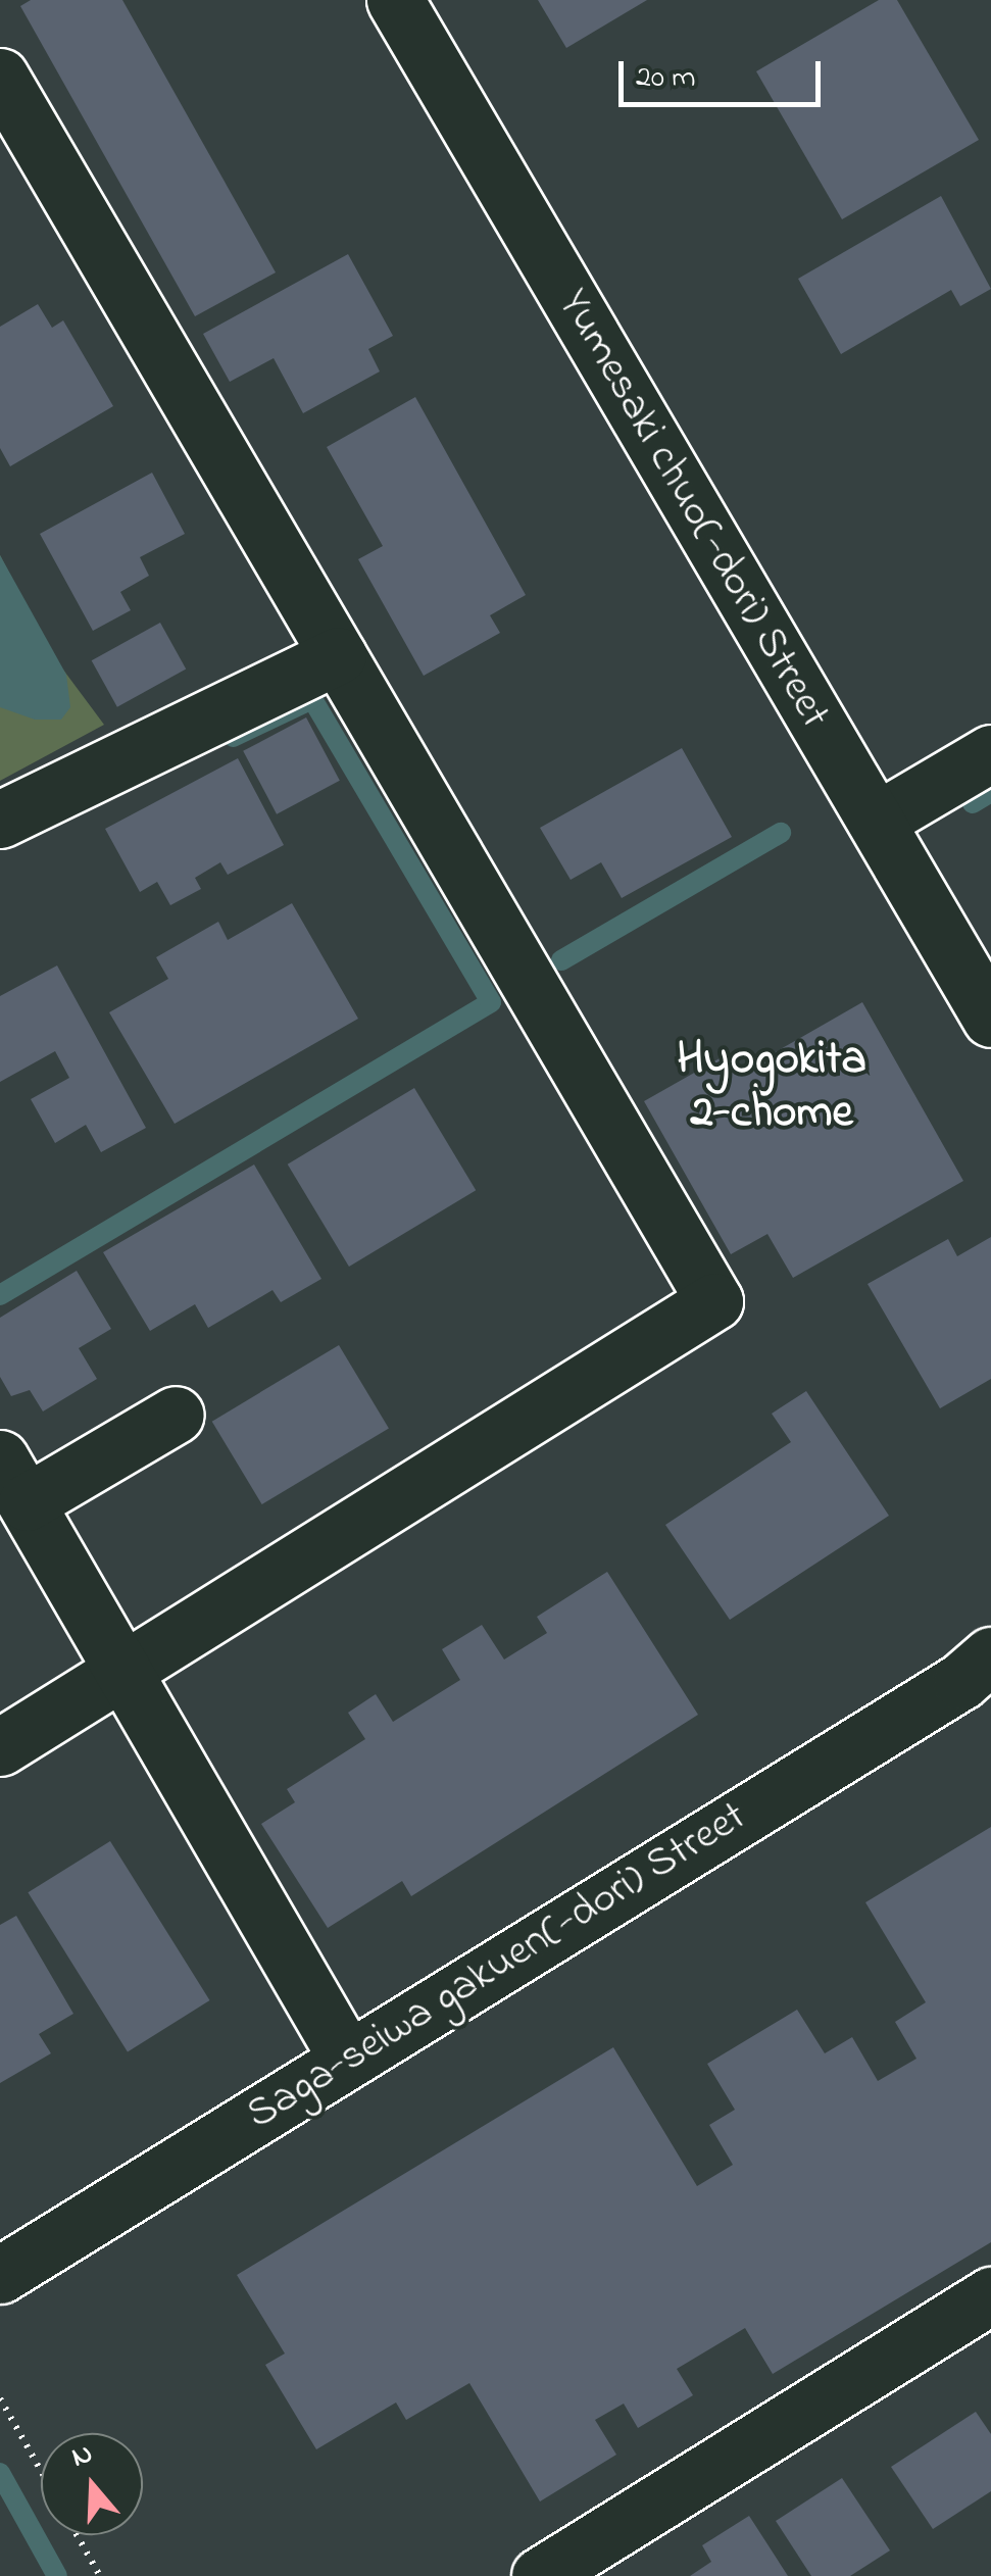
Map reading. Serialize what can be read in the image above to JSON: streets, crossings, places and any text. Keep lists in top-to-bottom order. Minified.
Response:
{"streets":{"street":["Yumesaki chuo(-dori) Street","Saga-seiwa gakuen(-dori) Street"]},"districts":["Hyogokita 2-chome"],"scale_bar":"20 m","north":"top"}
